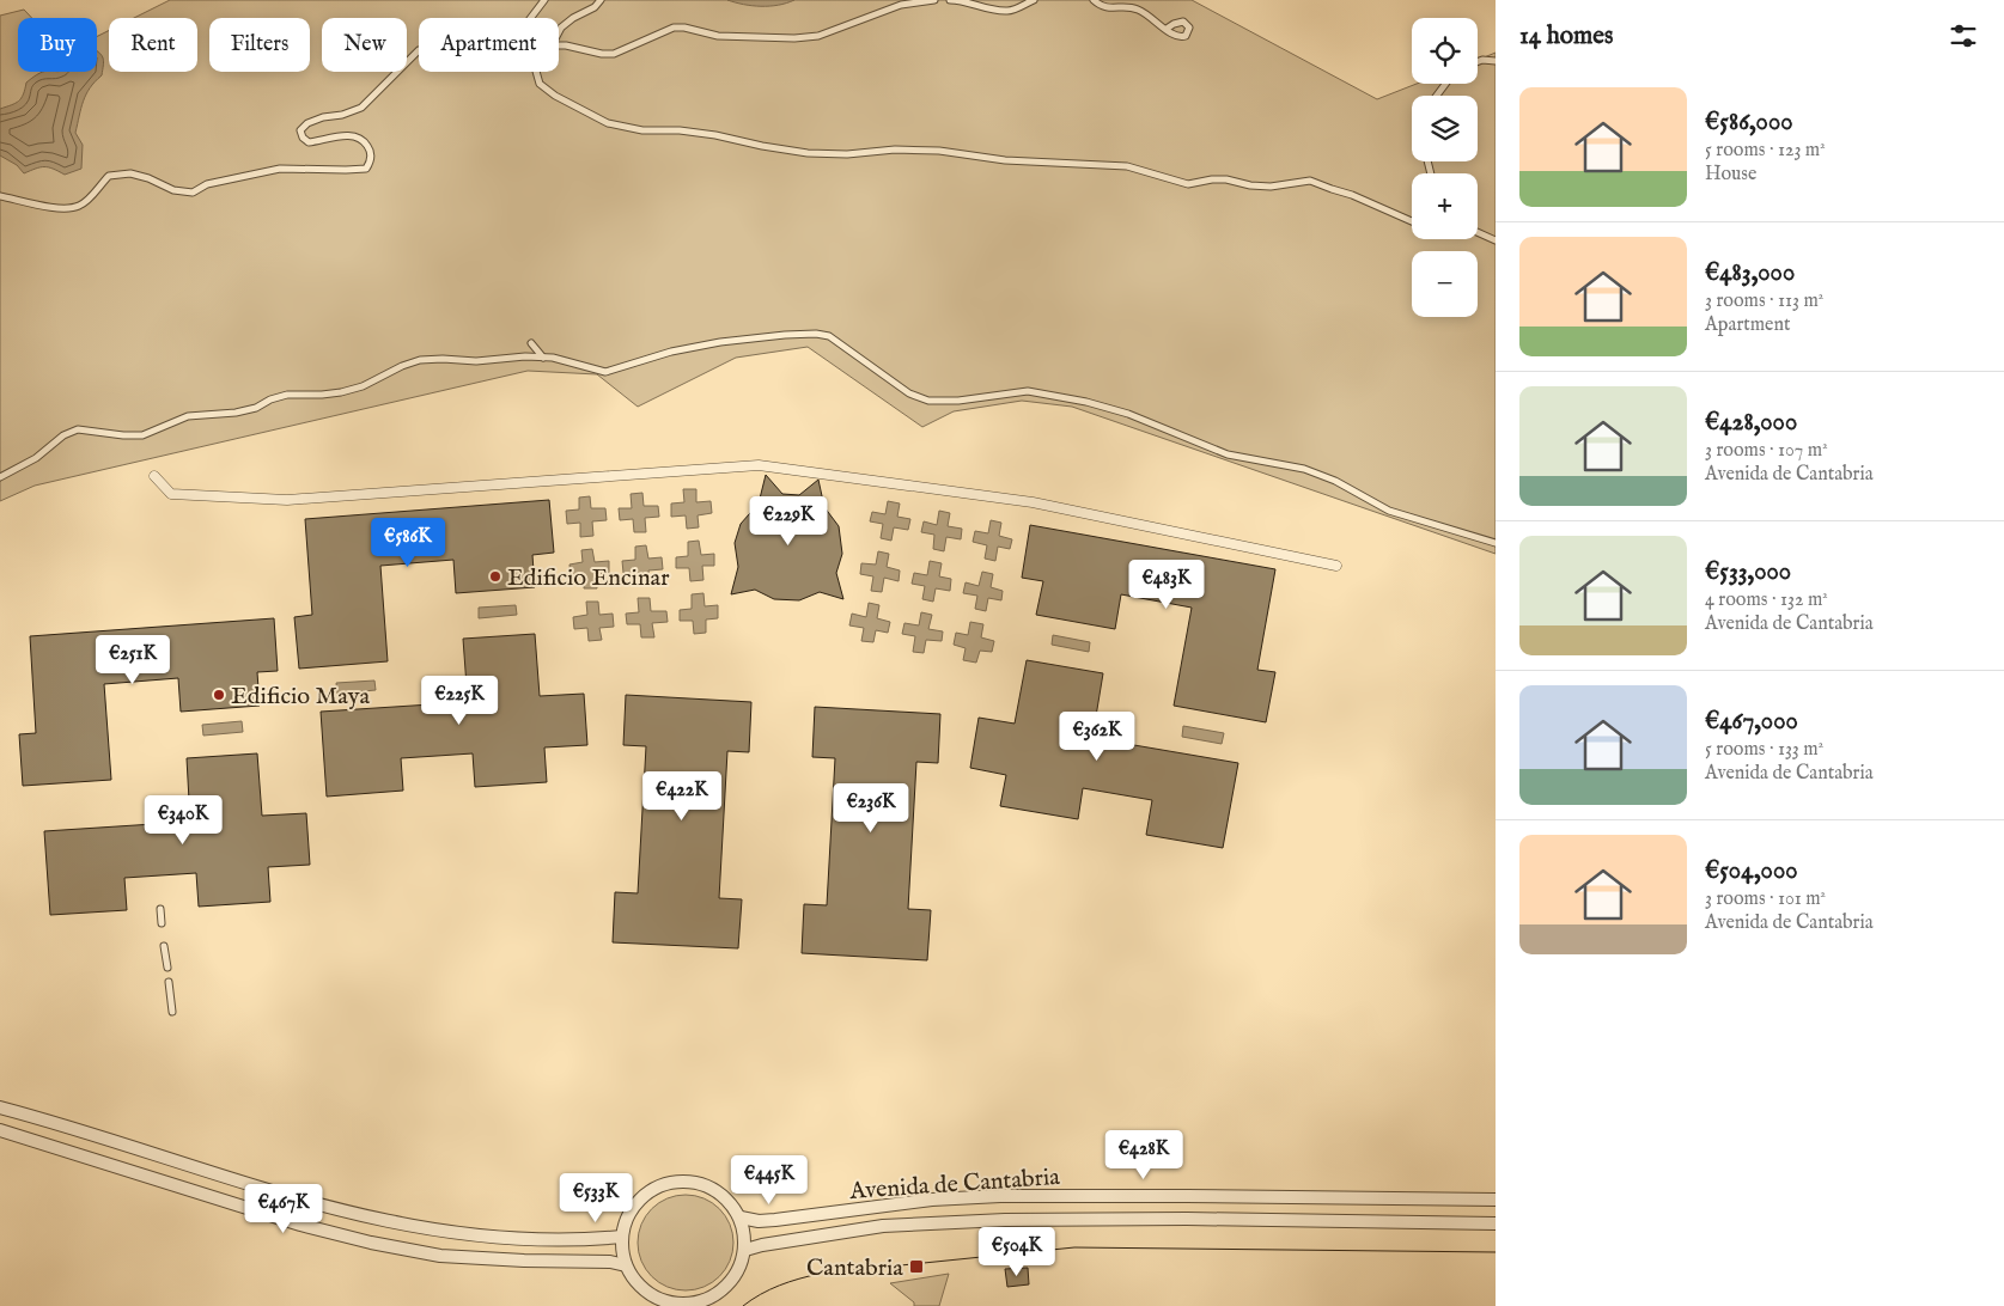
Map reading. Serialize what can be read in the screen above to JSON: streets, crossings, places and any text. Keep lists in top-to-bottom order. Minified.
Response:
{"streets":{"street":["Avenida de Cantabria"]},"places":{"other":["Edificio Encinar","Edificio Maya"],"transit":["Cantabria"]},"page":{"heading":"14 homes","map_buttons":["+","−"],"chip":["Buy","Rent","Filters","New","Apartment"],"list":[{"name":"€586,000","note":"5 rooms · 123 m² · House"},{"name":"€483,000","note":"3 rooms · 113 m² · Apartment"},{"name":"€428,000","note":"3 rooms · 107 m² · Avenida de Cantabria"},{"name":"€533,000","note":"4 rooms · 132 m² · Avenida de Cantabria"},{"name":"€467,000","note":"5 rooms · 133 m² · Avenida de Cantabria"},{"name":"€504,000","note":"3 rooms · 101 m² · Avenida de Cantabria"}],"price":["€229K","€586K","€483K","€251K","€225K","€362K","€422K","€236K","€340K","€428K","€445K","€533K","€467K","€504K"]}}
